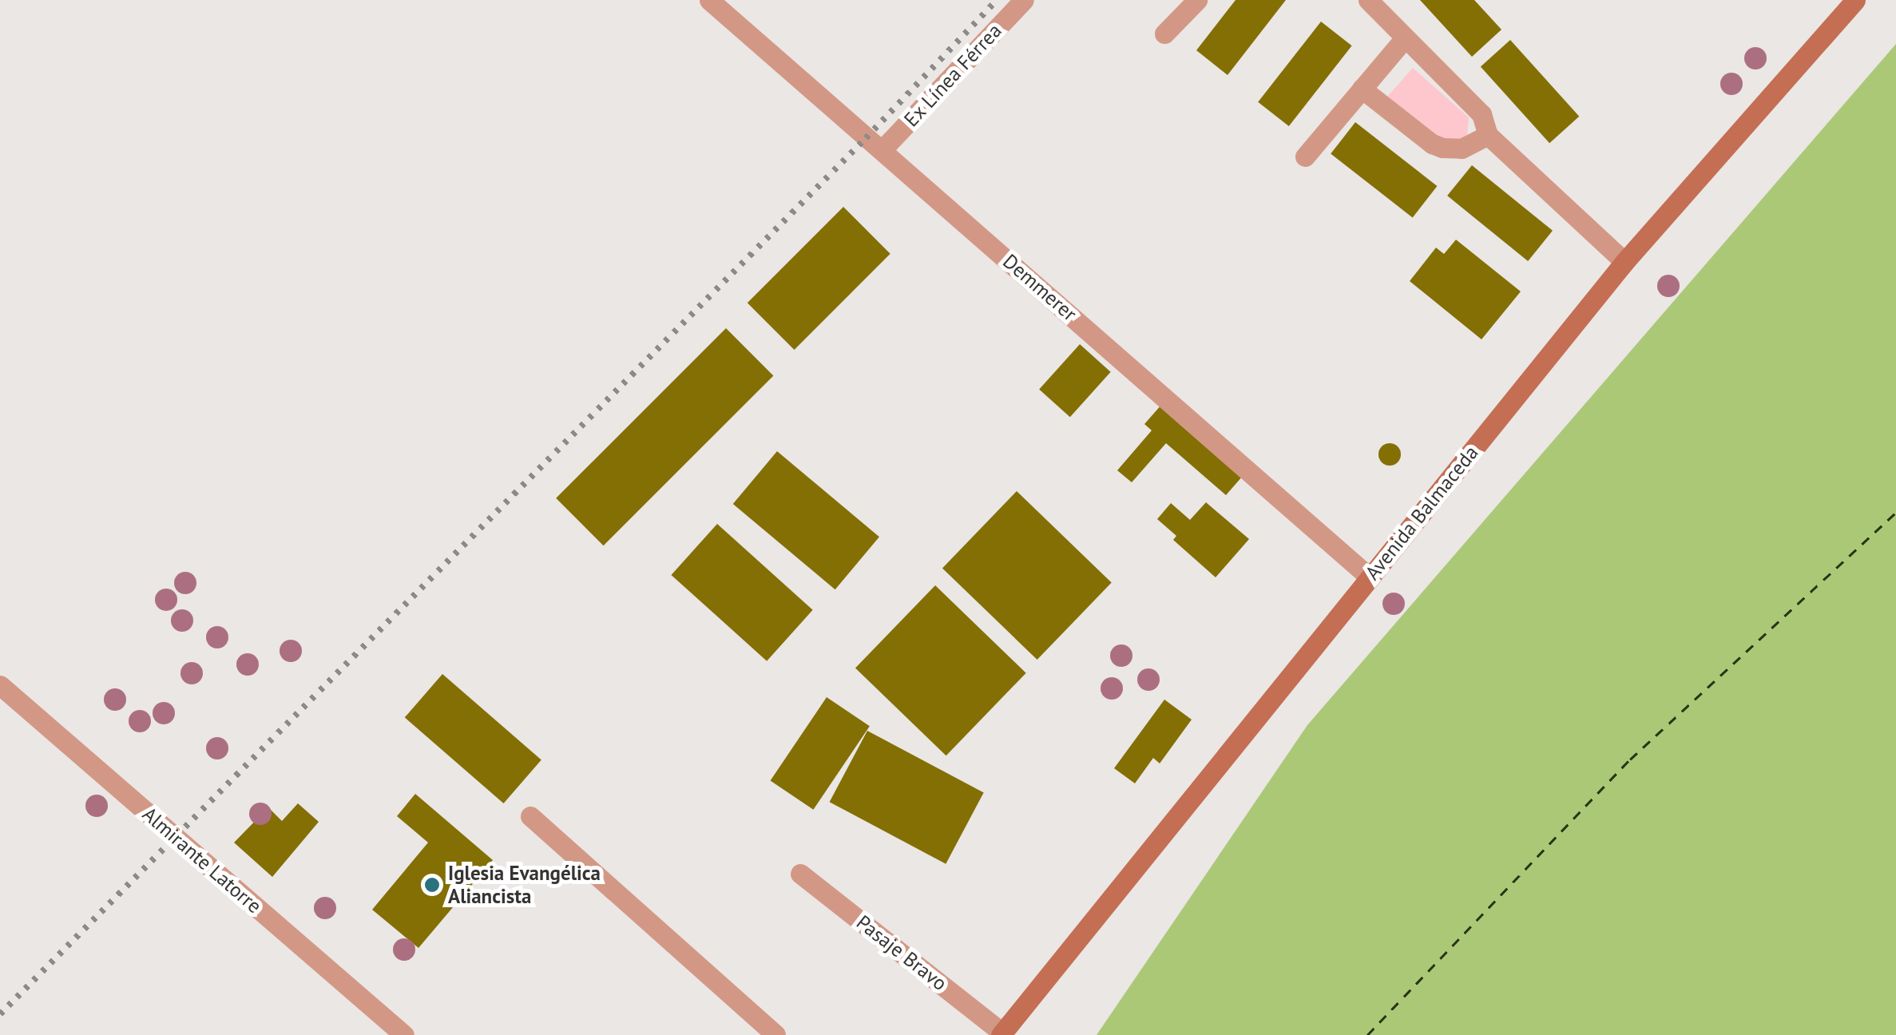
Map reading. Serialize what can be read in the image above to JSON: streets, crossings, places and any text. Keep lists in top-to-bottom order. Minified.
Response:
{"streets":{"main road":["Avenida Balmaceda"],"street":["Ex Línea Férrea","Demmerer","Almirante Latorre","Pasaje Bravo"]},"crossings":[["Ex Línea Férrea","Demmerer"],["Demmerer","Avenida Balmaceda"],["Avenida Balmaceda","Pasaje Bravo"]],"places":["Iglesia Evangélica Aliancista"]}
